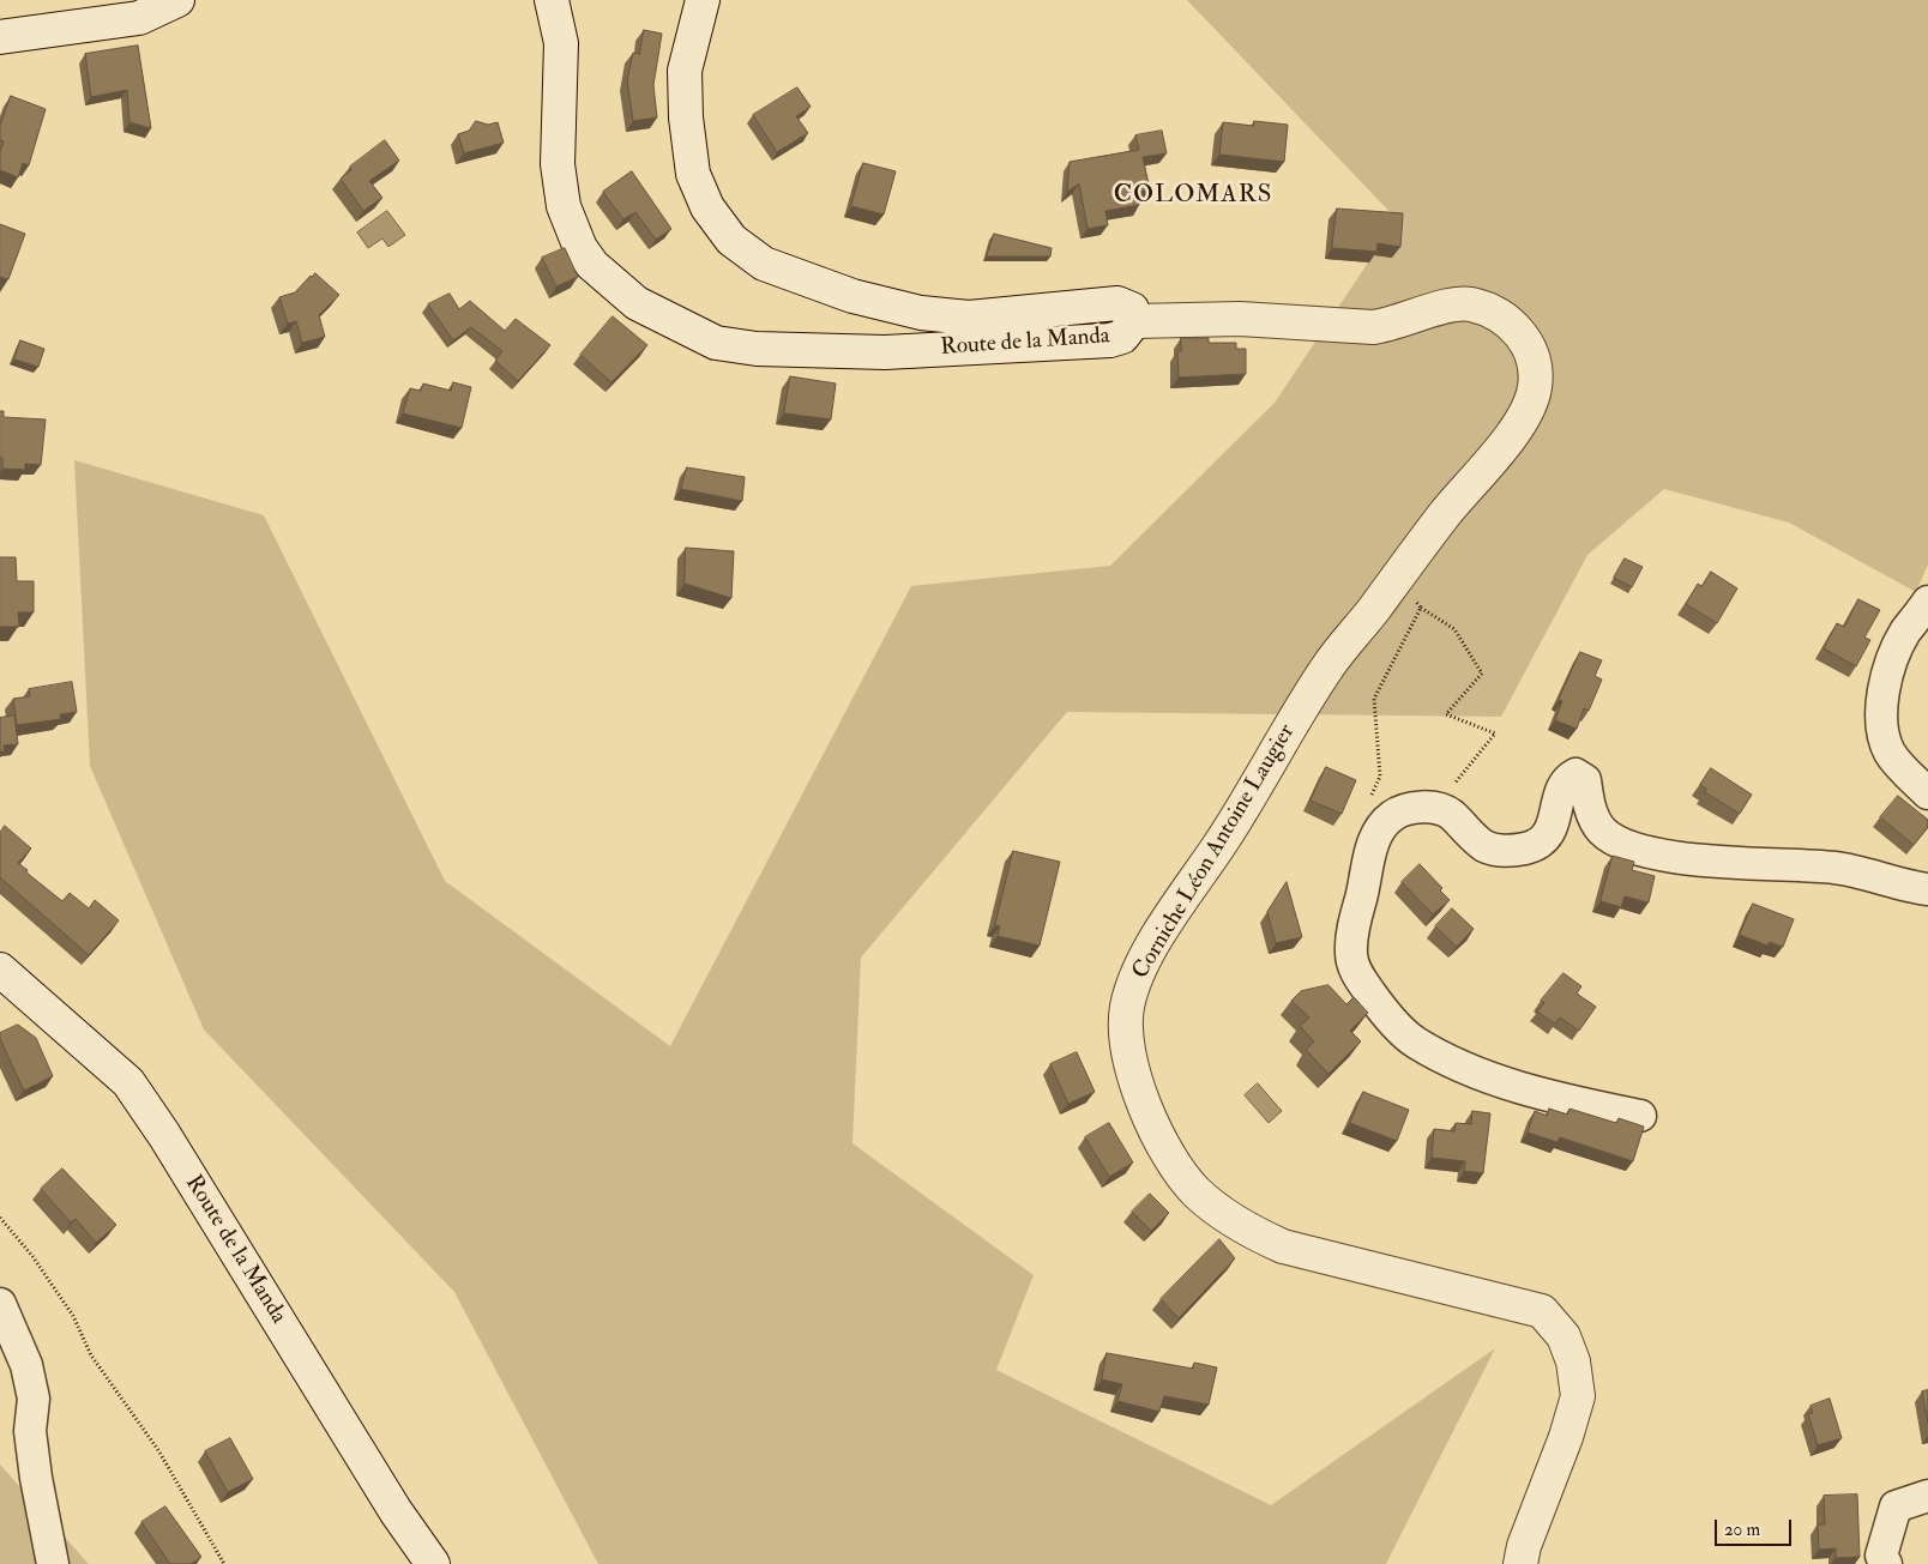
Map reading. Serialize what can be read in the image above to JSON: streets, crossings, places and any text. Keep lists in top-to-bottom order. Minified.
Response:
{"streets":{"main road":["Route de la Manda","Corniche Léon Antoine Laugier"]},"crossings":[["Route de la Manda","Corniche Léon Antoine Laugier"]],"districts":["COLOMARS"],"scale_bar":"20 m"}
